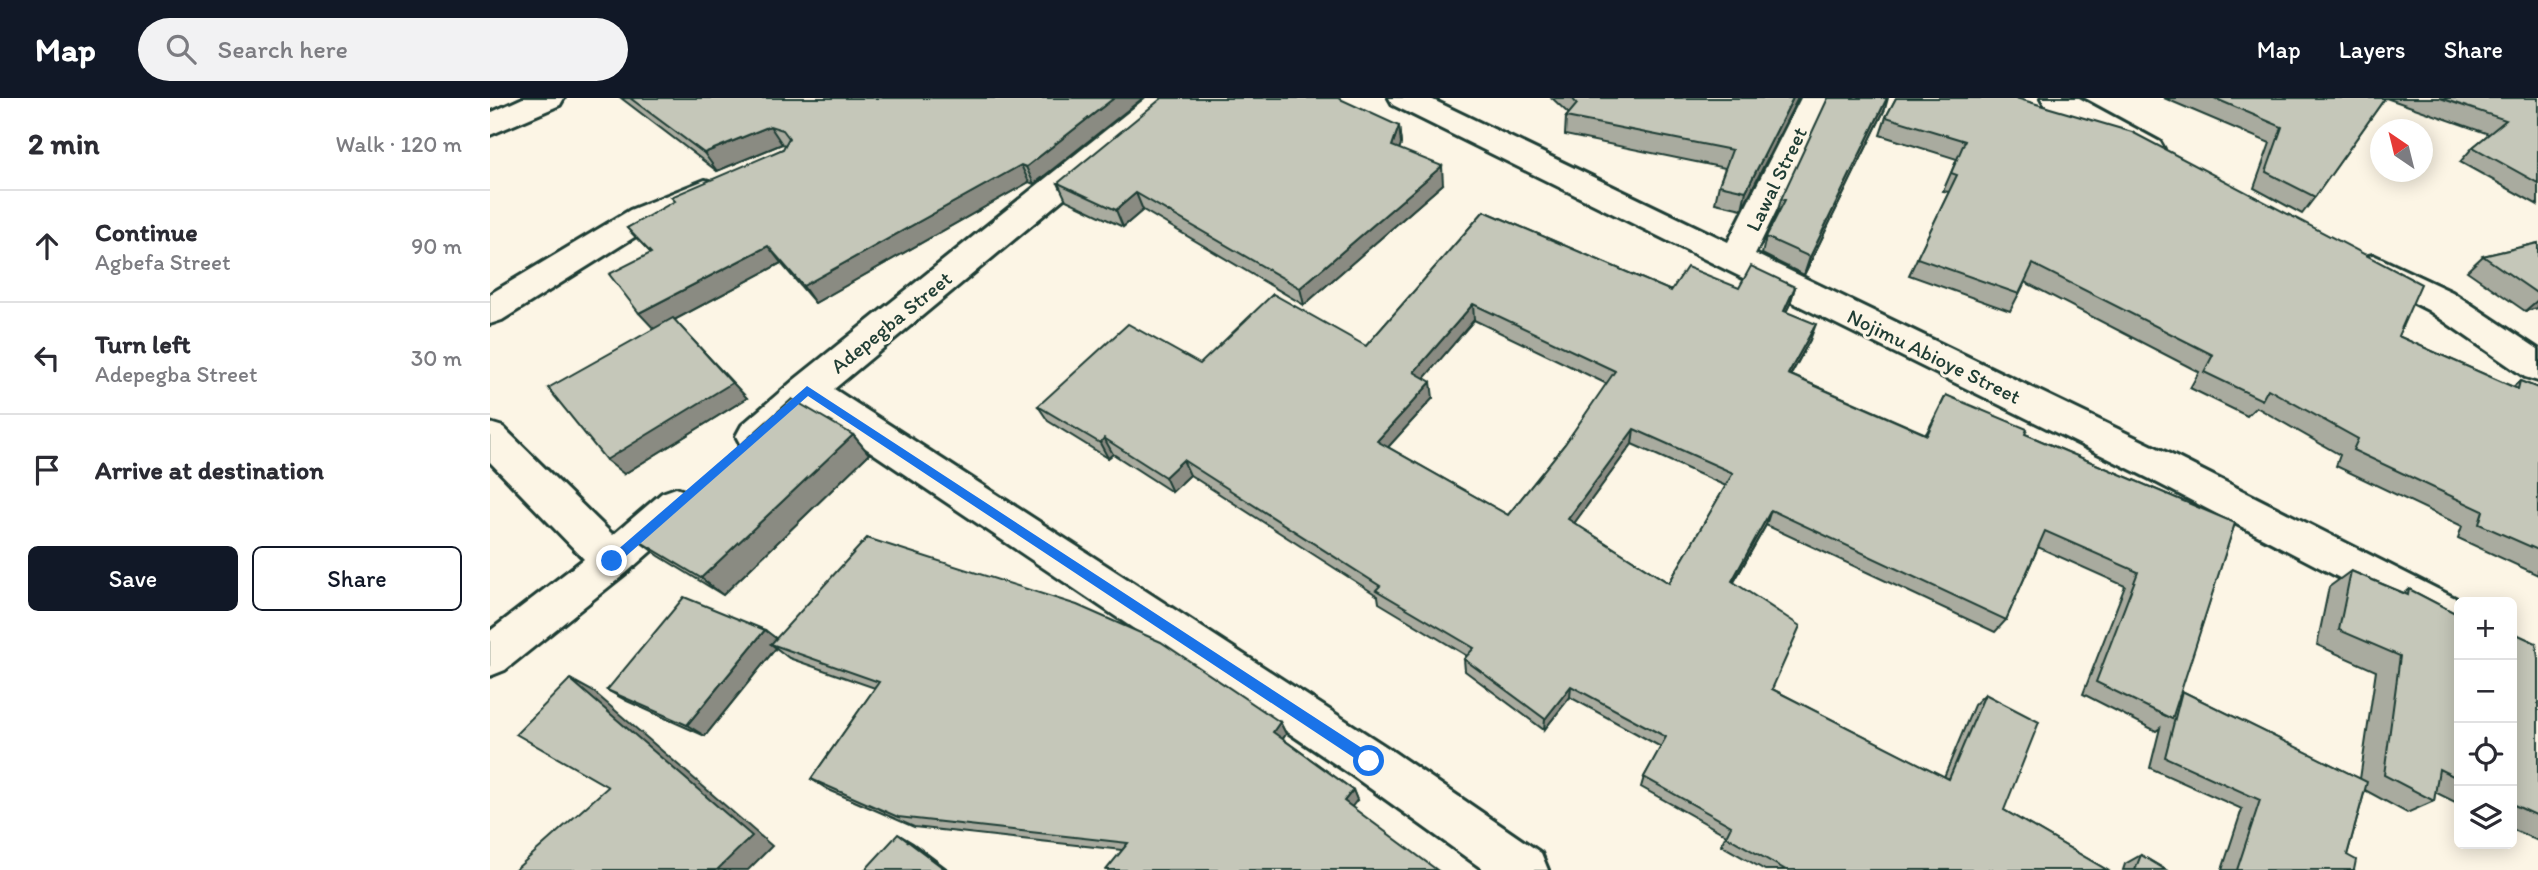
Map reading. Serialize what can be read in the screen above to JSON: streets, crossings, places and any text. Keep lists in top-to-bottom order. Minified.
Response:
{"streets":{"street":["Lawal Street","Adepegba Street","Nojimu Abioye Street"]},"crossings":[["Lawal Street","Nojimu Abioye Street"]],"north":"top left","page":{"header":"Map","search":"Search here","nav":["Map","Layers","Share"],"heading":["2 min","Walk · 120 m"],"list":[["Continue","Agbefa Street","90 m"],["Turn left","Adepegba Street","30 m"],"Arrive at destination"],"buttons":["Save","Share"],"map_buttons":["+","−"]}}
